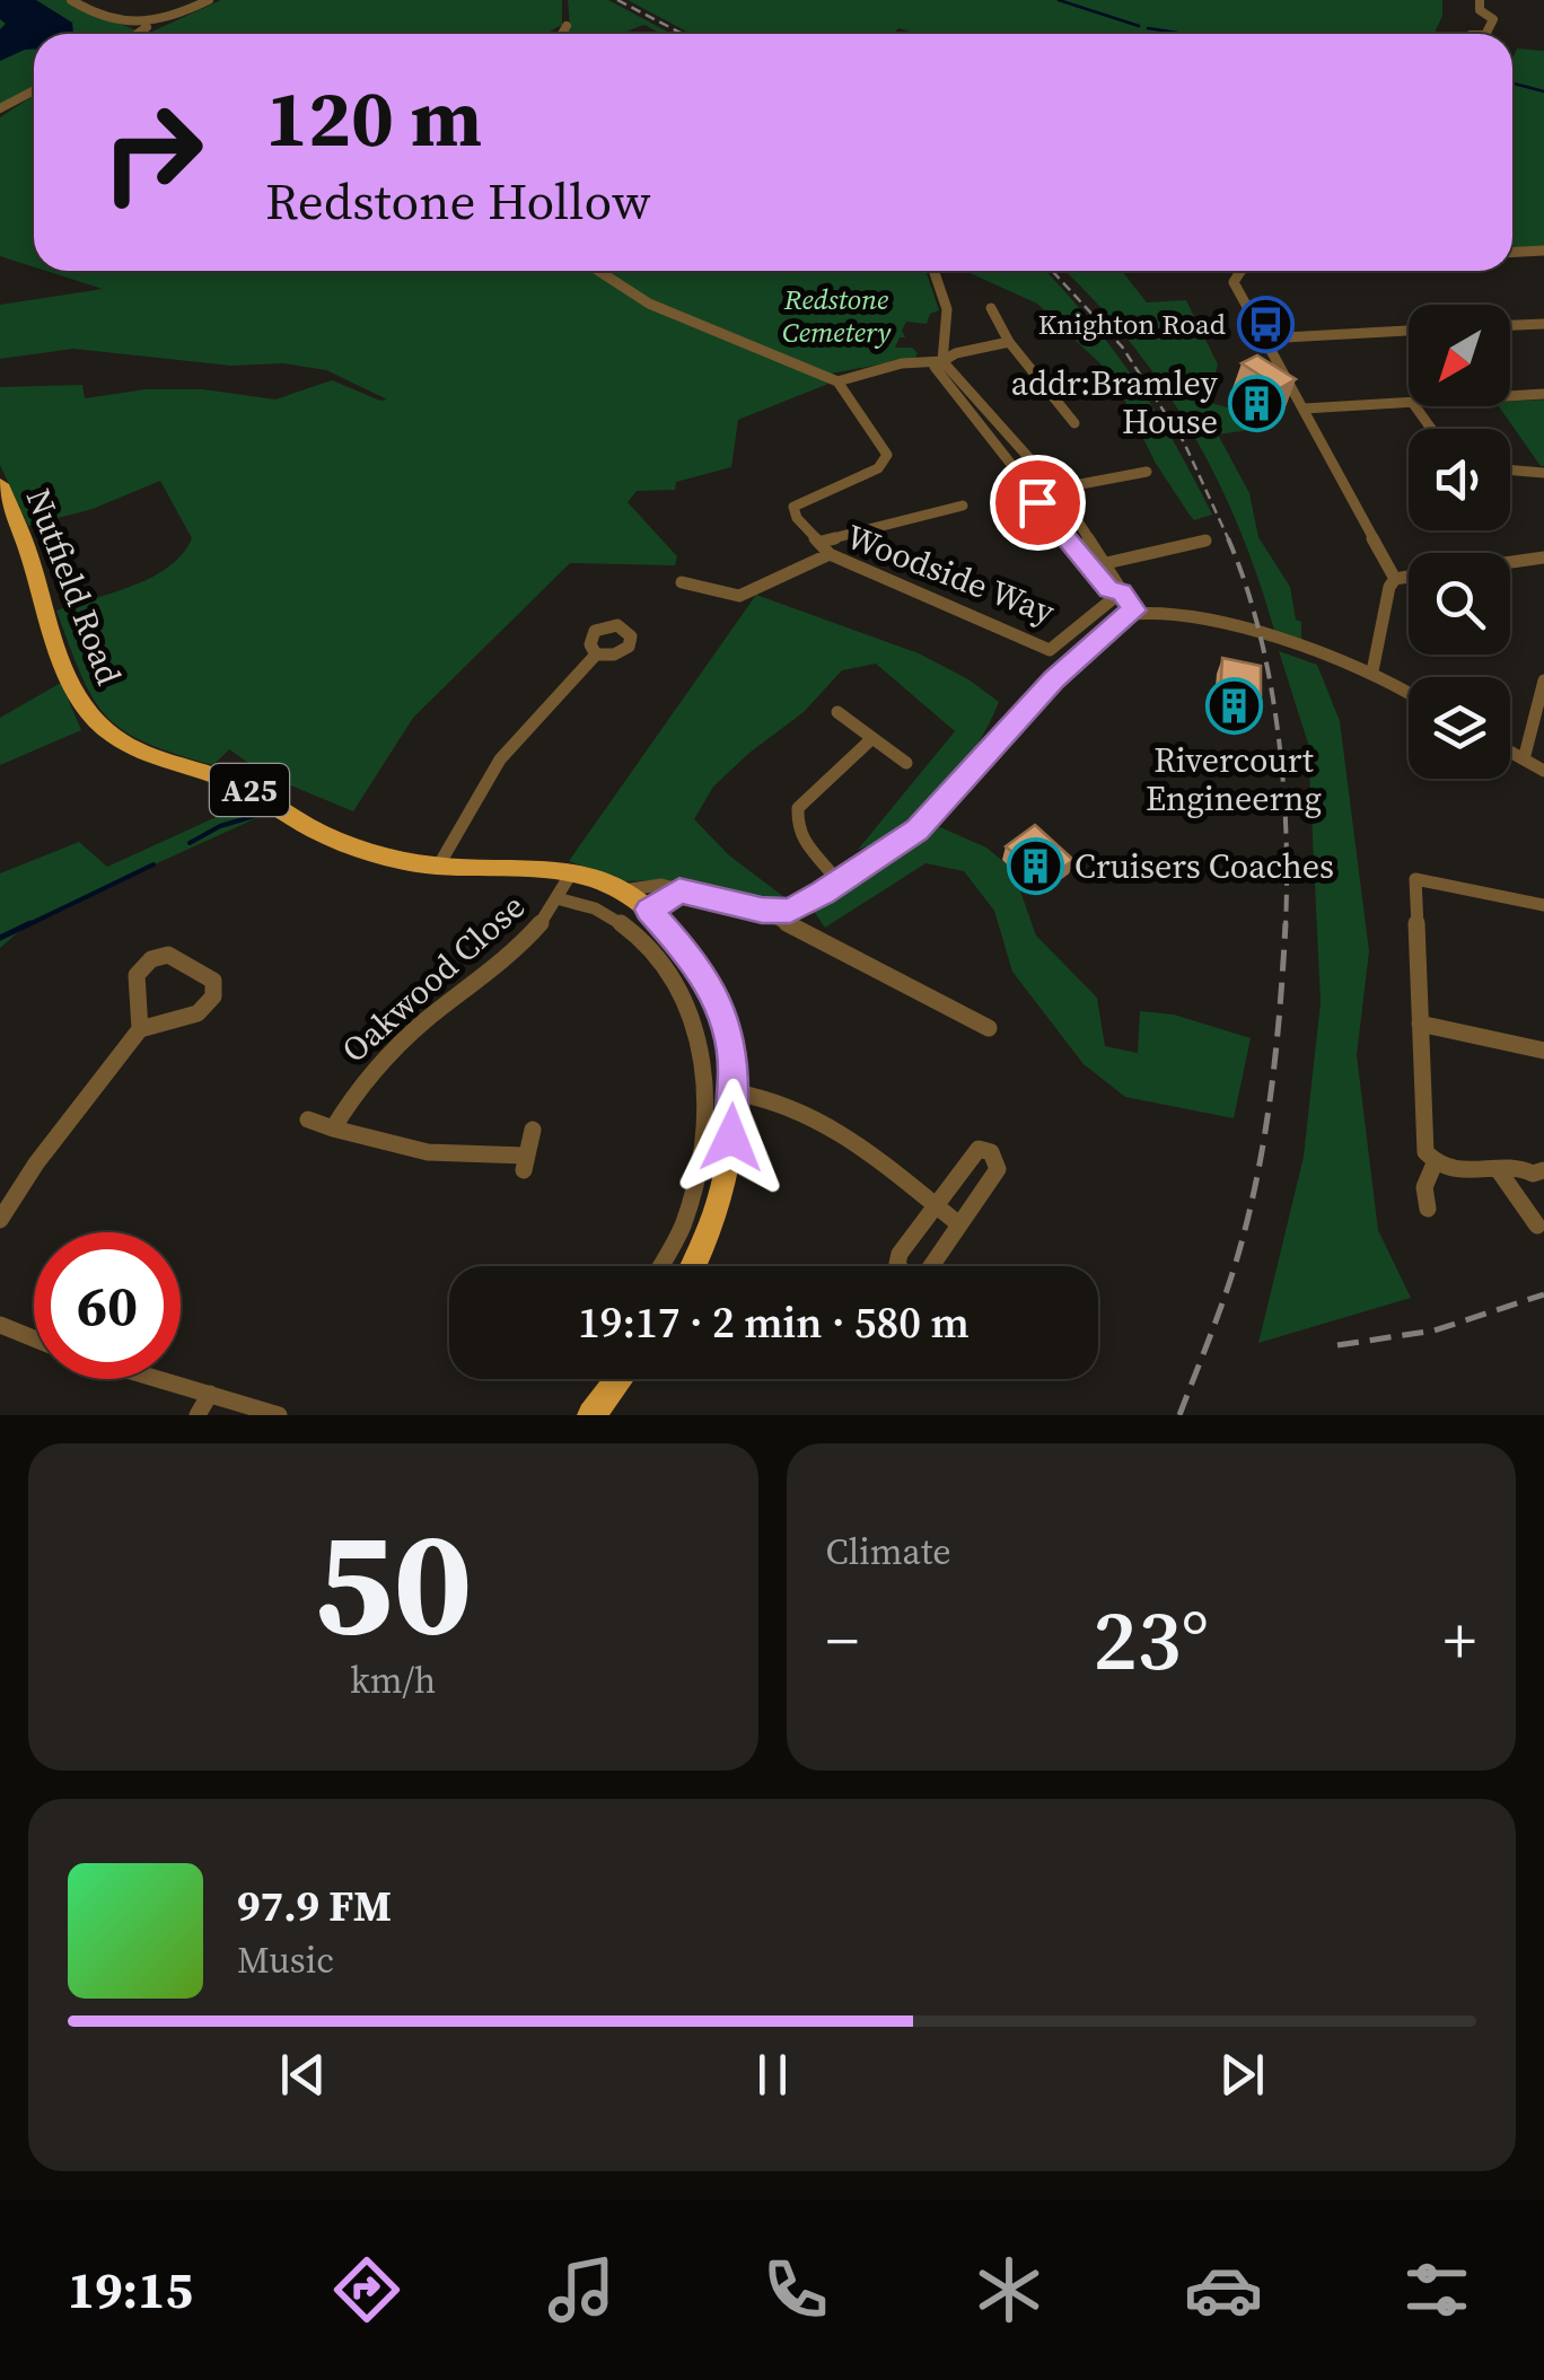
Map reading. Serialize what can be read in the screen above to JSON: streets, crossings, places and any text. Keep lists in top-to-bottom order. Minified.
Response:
{"streets":{"main road":["Nutfield Road","A25"],"street":["Woodside Way","Oakwood Close"]},"crossings":[["Nutfield Road","A25"],["Nutfield Road","Oakwood Close"]],"parks":["Redstone Cemetery"],"places":{"bus stop":["Knighton Road"],"building":["addr:Bramley House","Rivercourt Engineerng","Cruisers Coaches"]},"north":"bottom left","page":{"turn":["120 m","Redstone Hollow"],"limit":"60","trip":"19:17 · 2 min · 580 m","tile":[["50","km/h"],"Climate"],"heat":["−","23°","+"],"song":["97.9 FM","Music"],"tabs":"19:15"}}
